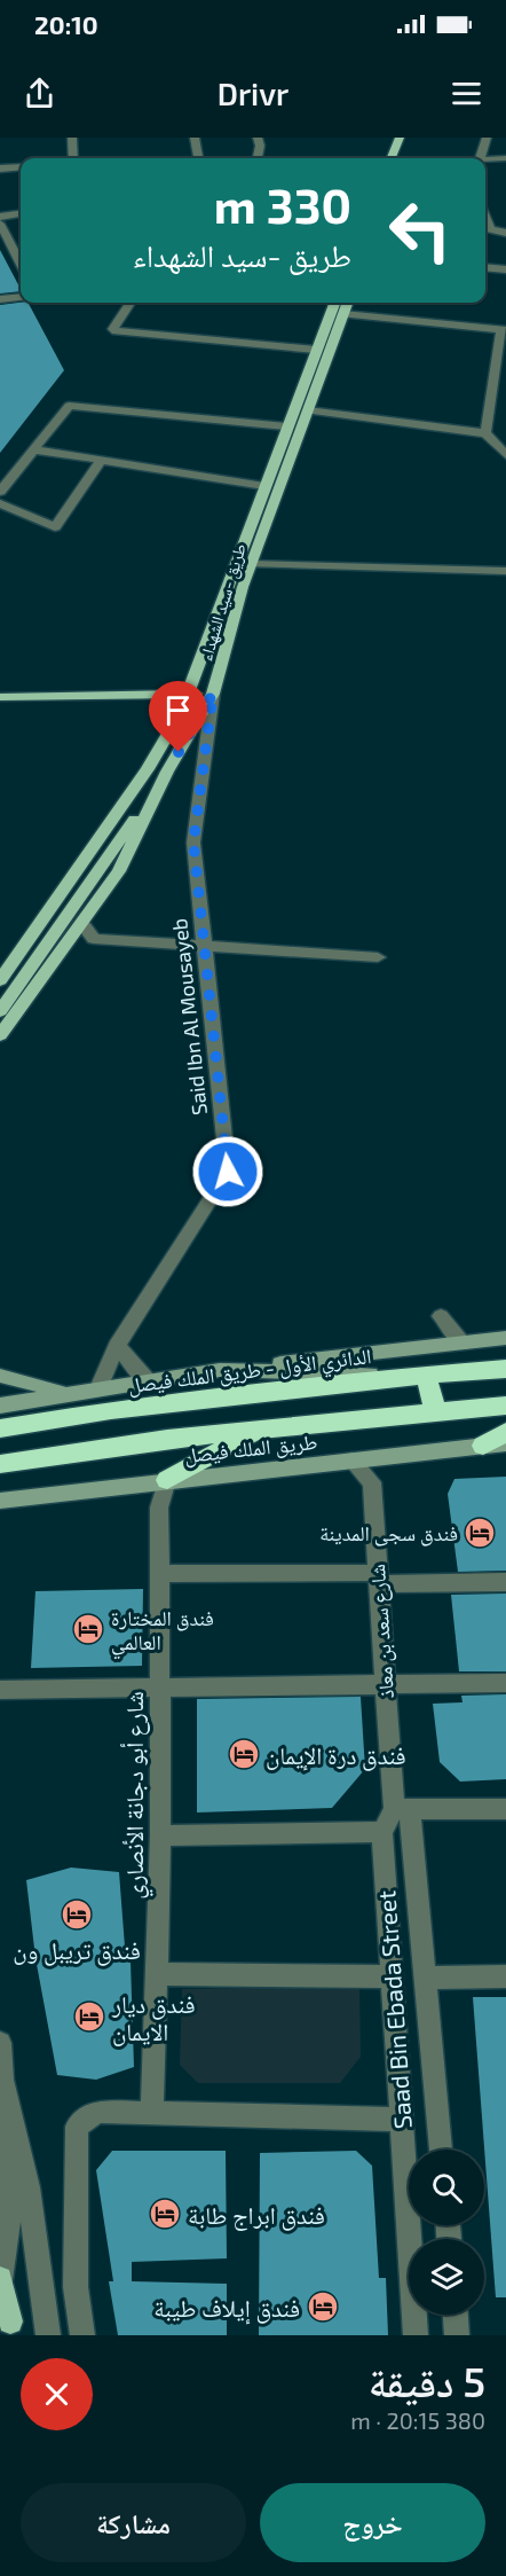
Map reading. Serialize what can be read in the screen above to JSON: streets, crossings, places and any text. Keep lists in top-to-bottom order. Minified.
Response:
{"streets":{"highway":["الدائري الأول - طريق الملك فيصل"],"main road":["طريق -سيد الشهداء","طريق الملك فيصل"],"street":["Said Ibn Al Mousayeb","شارع سعد بن معاذ","شارع أبو دجانة الأنصاري","Saad Bin Ebada Street"]},"crossings":[["طريق -سيد الشهداء","Said Ibn Al Mousayeb"],["طريق الملك فيصل","شارع سعد بن معاذ"],["طريق الملك فيصل","شارع أبو دجانة الأنصاري"]],"places":{"hotel":["فندق سجى المدينة","فندق المختارة العالمي","فندق درة الإيمان","فندق تريبل ون","فندق ديار الايمان","فندق ابراج طابة","فندق إيلاف طيبة"]},"page":{"status":"20:10","header":"Drivr","turn":["330 m","طريق -سيد الشهداء"],"heading":["5 دقيقة","380 m · 20:15"],"buttons":["خروج","مشاركة"]}}
